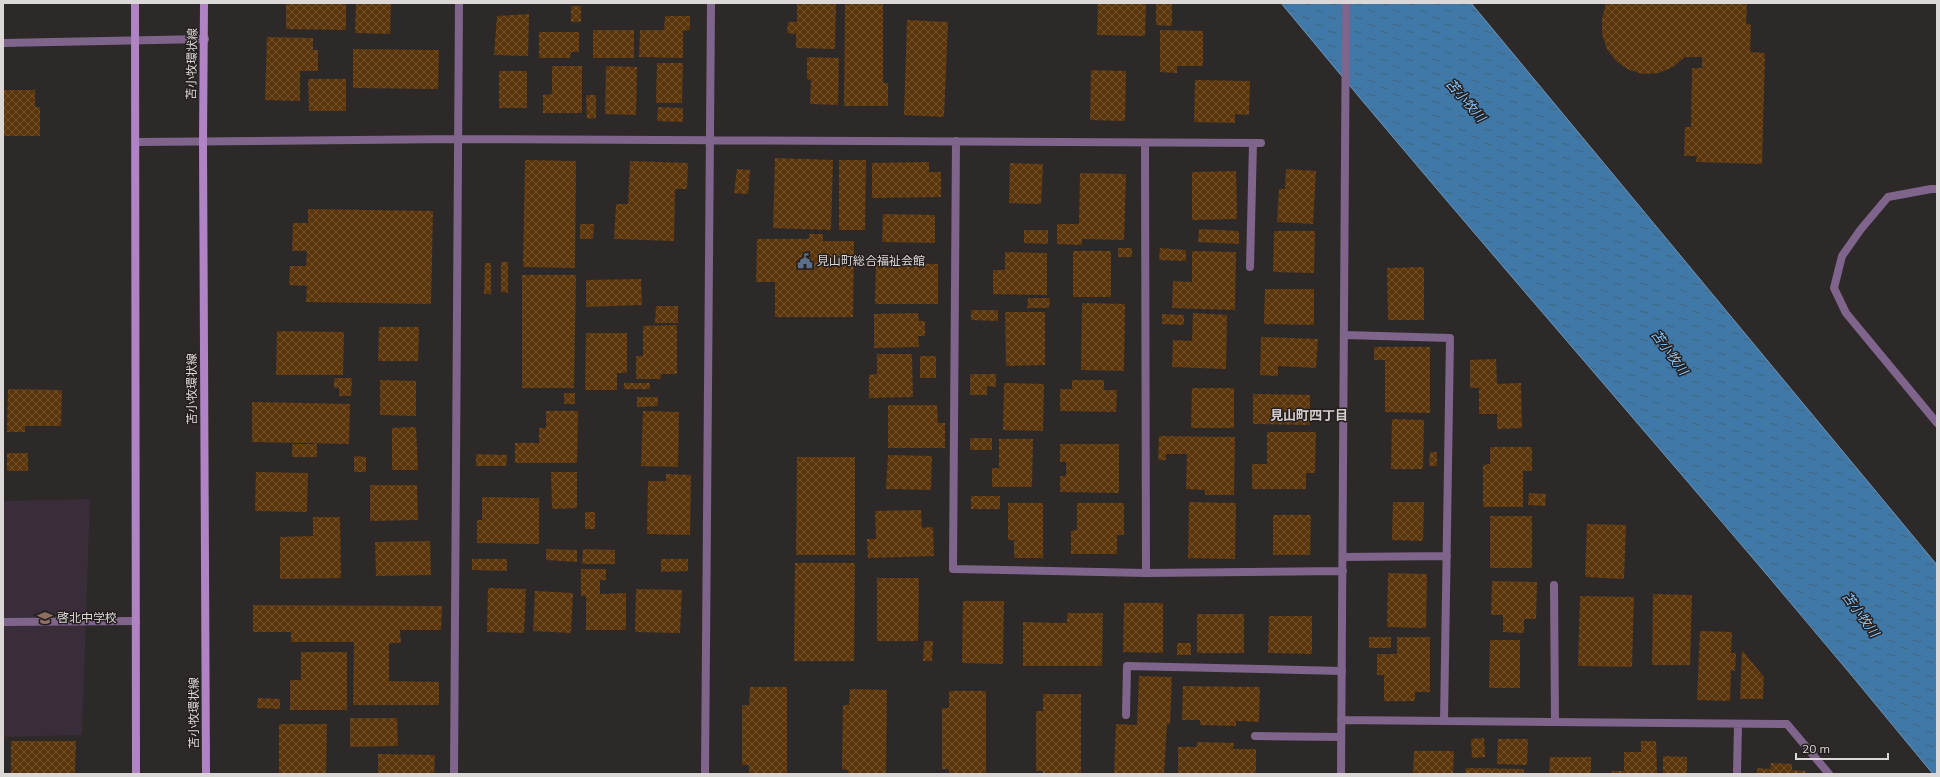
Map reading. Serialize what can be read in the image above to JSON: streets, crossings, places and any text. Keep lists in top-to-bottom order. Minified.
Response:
{"streets":{"main road":["苫小牧環状線"]},"districts":["見山町四丁目"],"water":["苫小牧川"],"places":{"public building":["見山町総合福祉会館"],"school or university":["啓北中学校"]},"scale_bar":"20 m"}
